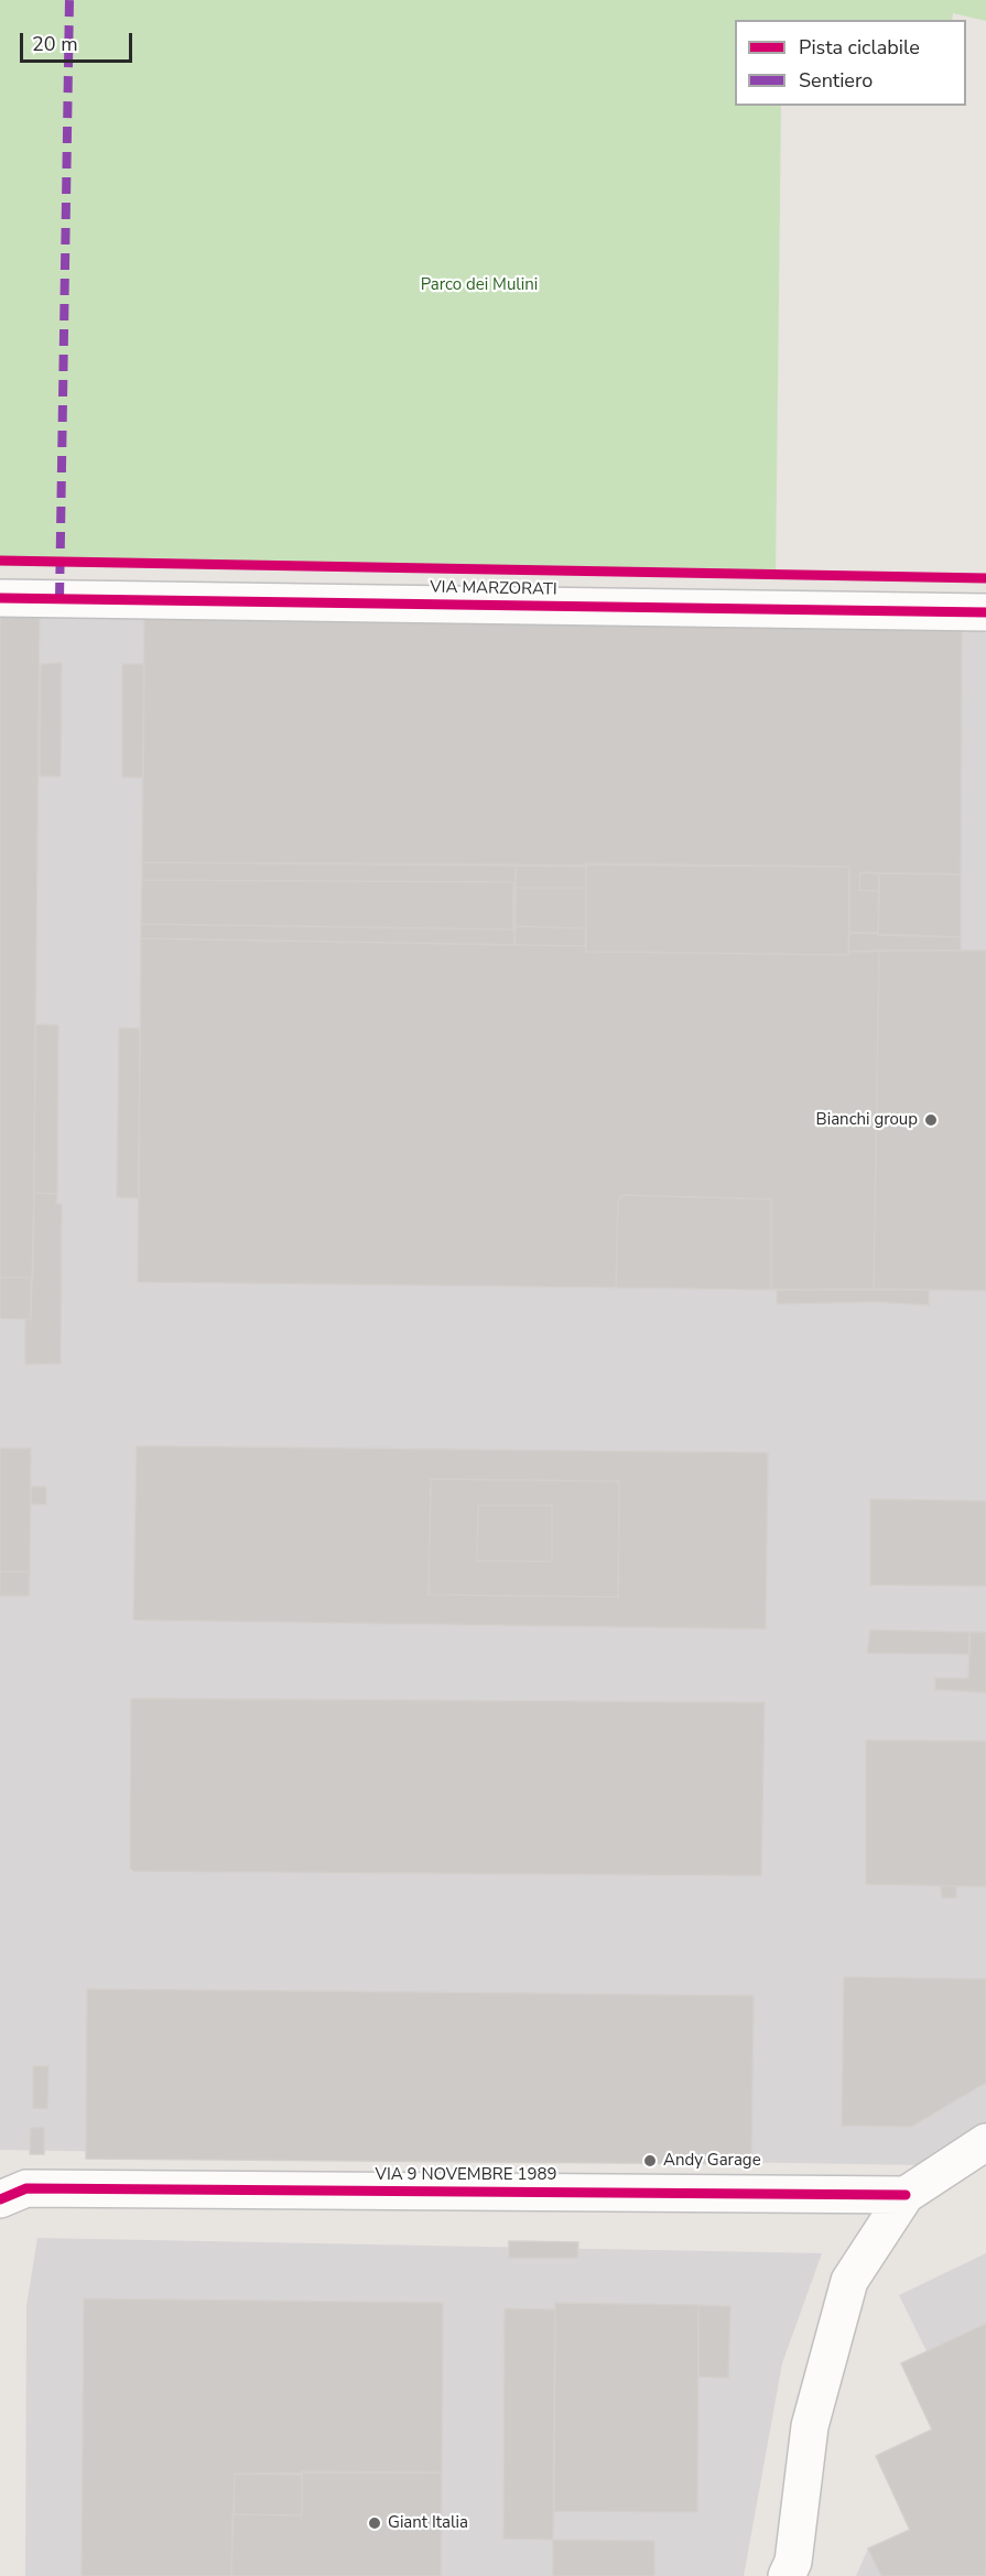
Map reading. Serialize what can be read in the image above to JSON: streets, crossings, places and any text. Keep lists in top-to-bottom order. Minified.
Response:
{"streets":{"street":["VIA MARZORATI","VIA 9 NOVEMBRE 1989"]},"parks":["Parco dei Mulini"],"places":["Bianchi group","Andy Garage","Giant Italia"],"legend":["Pista ciclabile","Sentiero"],"scale_bar":"20 m"}
